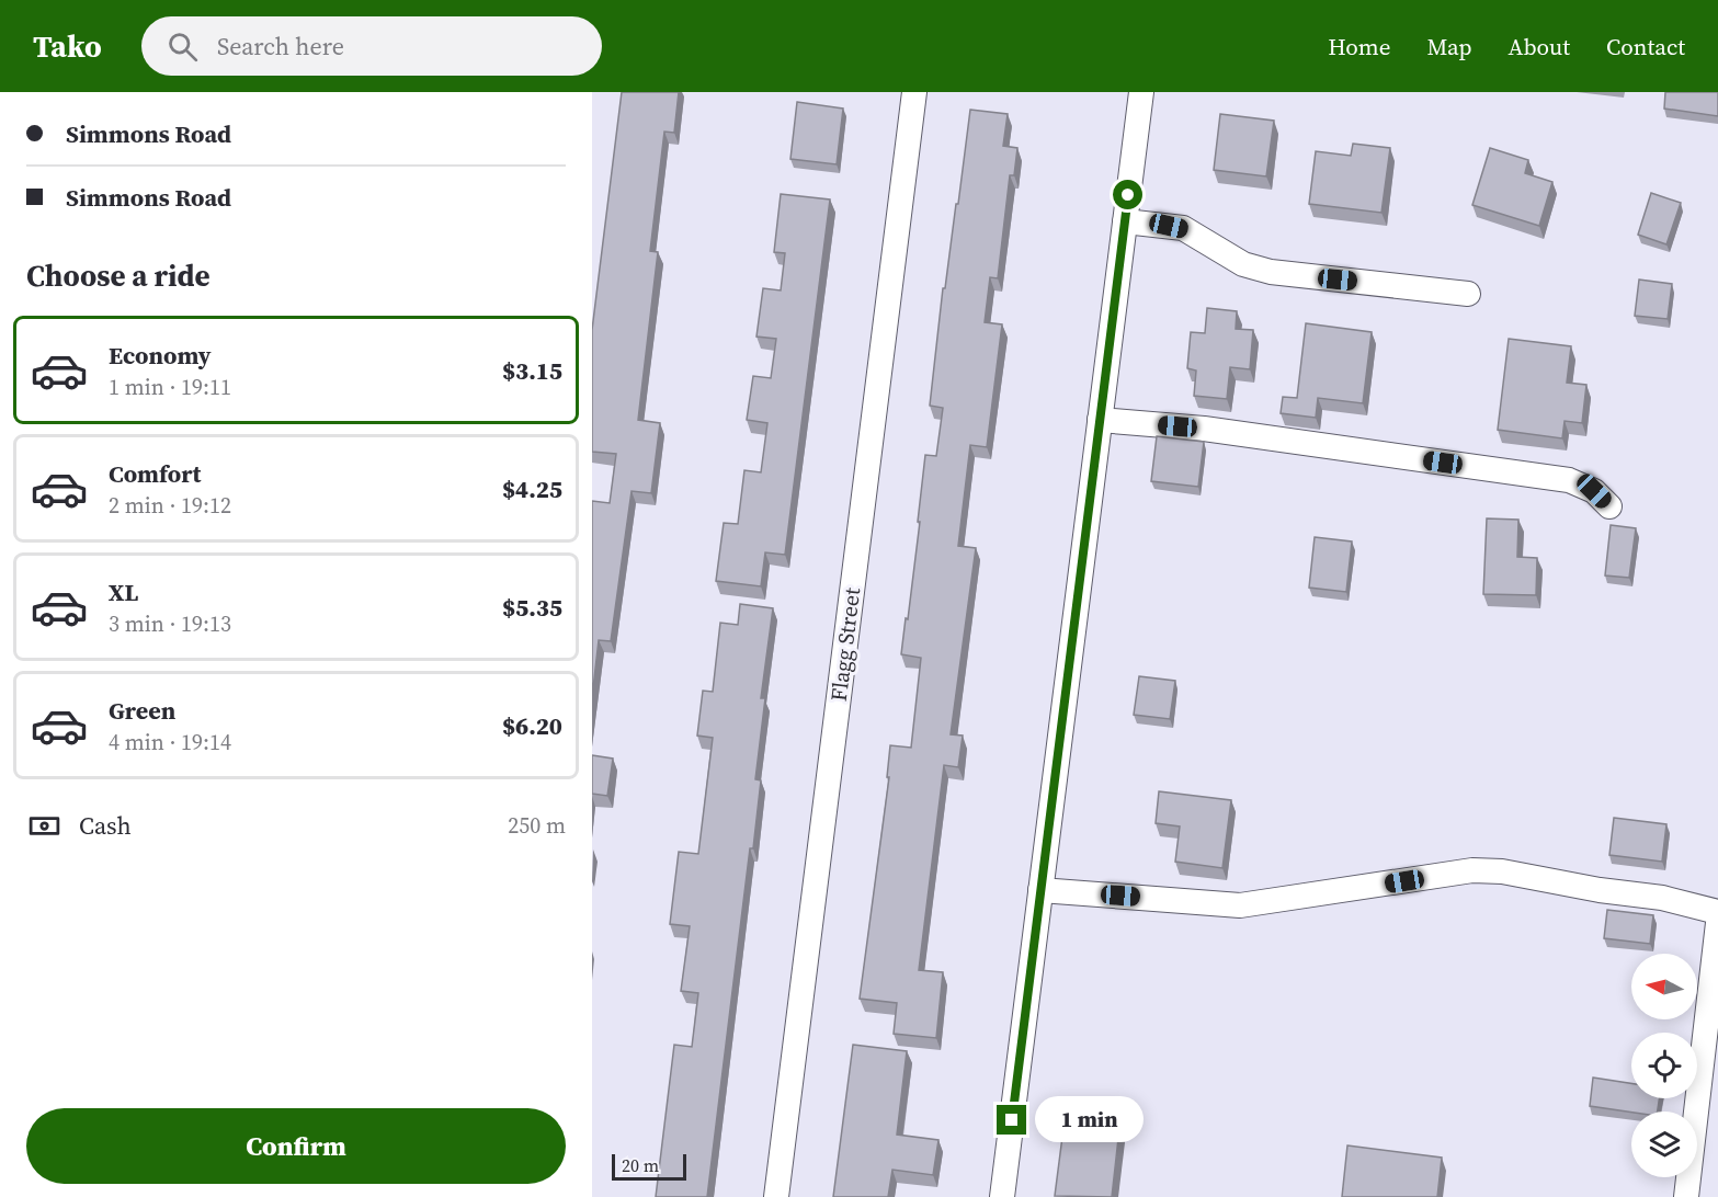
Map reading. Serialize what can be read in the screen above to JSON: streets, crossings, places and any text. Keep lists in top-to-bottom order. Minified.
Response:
{"streets":{"street":["Flagg Street"]},"scale_bar":"20 m","north":"left","page":{"header":"Tako","search":"Search here","nav":["Home","Map","About","Contact"],"banner":["Simmons Road","Simmons Road"],"heading":"Choose a ride","list":[{"name":"Economy","note":"1 min · 19:11","value":"$3.15"},{"name":"Comfort","note":"2 min · 19:12","value":"$4.25"},{"name":"XL","note":"3 min · 19:13","value":"$5.35"},{"name":"Green","note":"4 min · 19:14","value":"$6.20"}],"pay":["Cash","250 m"],"buttons":"Confirm","bubble":"1 min","scale":"20 m"}}
